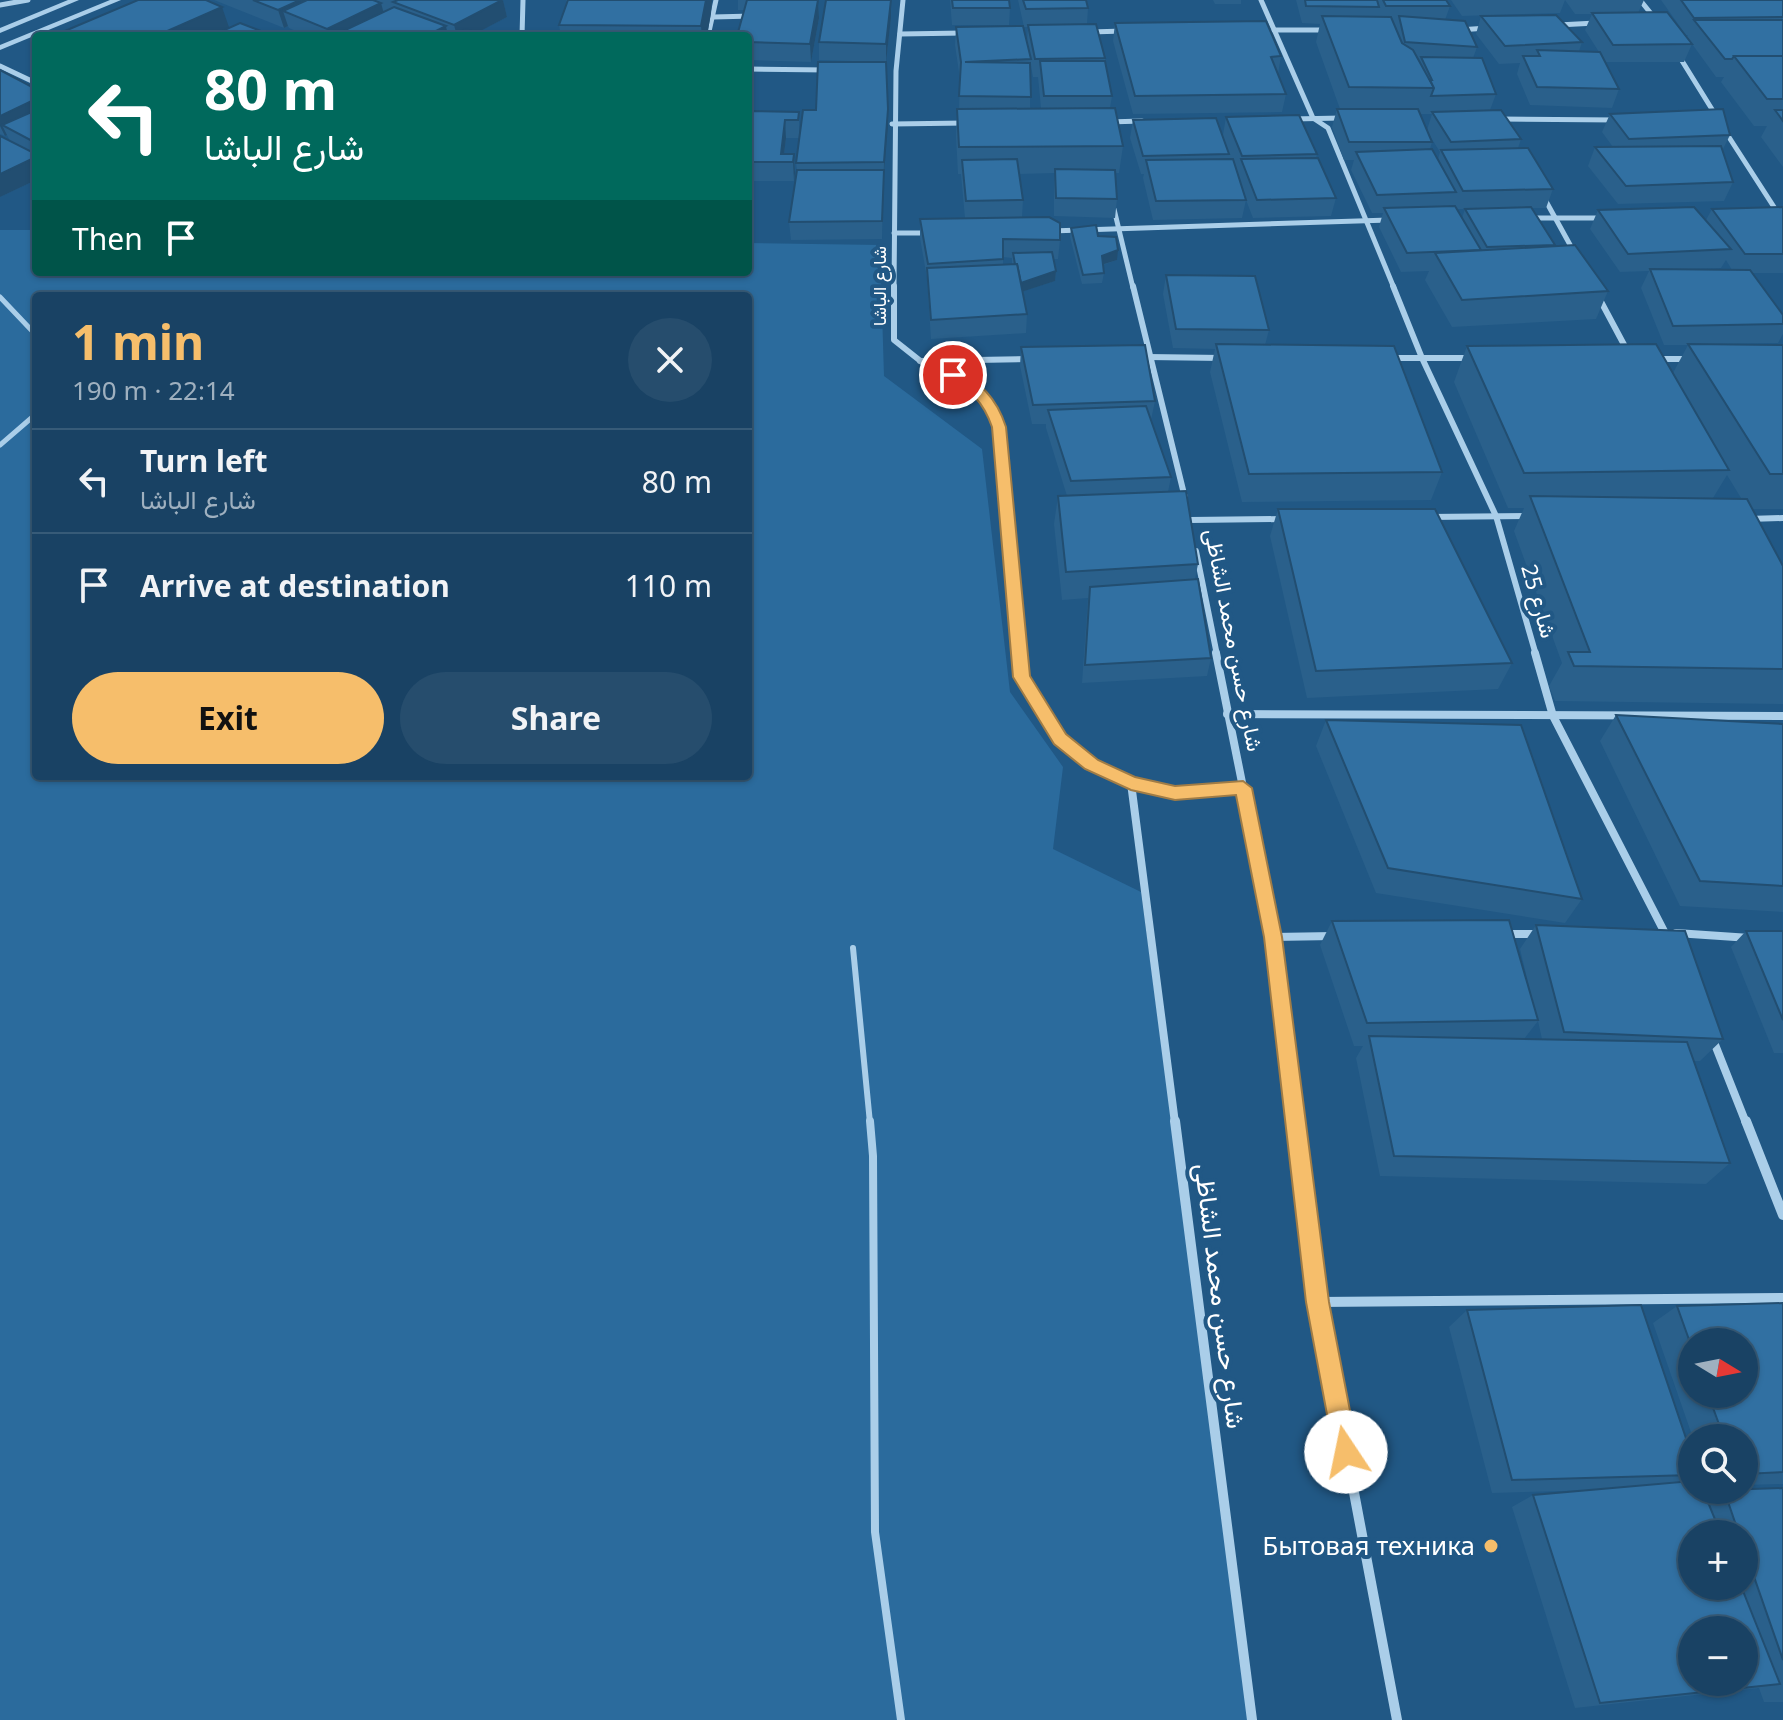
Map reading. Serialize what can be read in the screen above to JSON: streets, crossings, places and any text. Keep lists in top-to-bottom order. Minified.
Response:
{"streets":{"street":["شارع الباشا","شارع 25","شارع حسن محمد الشاظى"]},"places":["Бытовая техника"],"north":"right","page":{"turn":["80 m","شارع الباشا"],"then":"Then","heading":["1 min","190 m · 22:14"],"list":[{"name":"Turn left","note":"شارع الباشا","value":"80 m"},{"name":"Arrive at destination","value":"110 m"}],"buttons":["Exit","Share"],"map_buttons":["+","−"]}}
